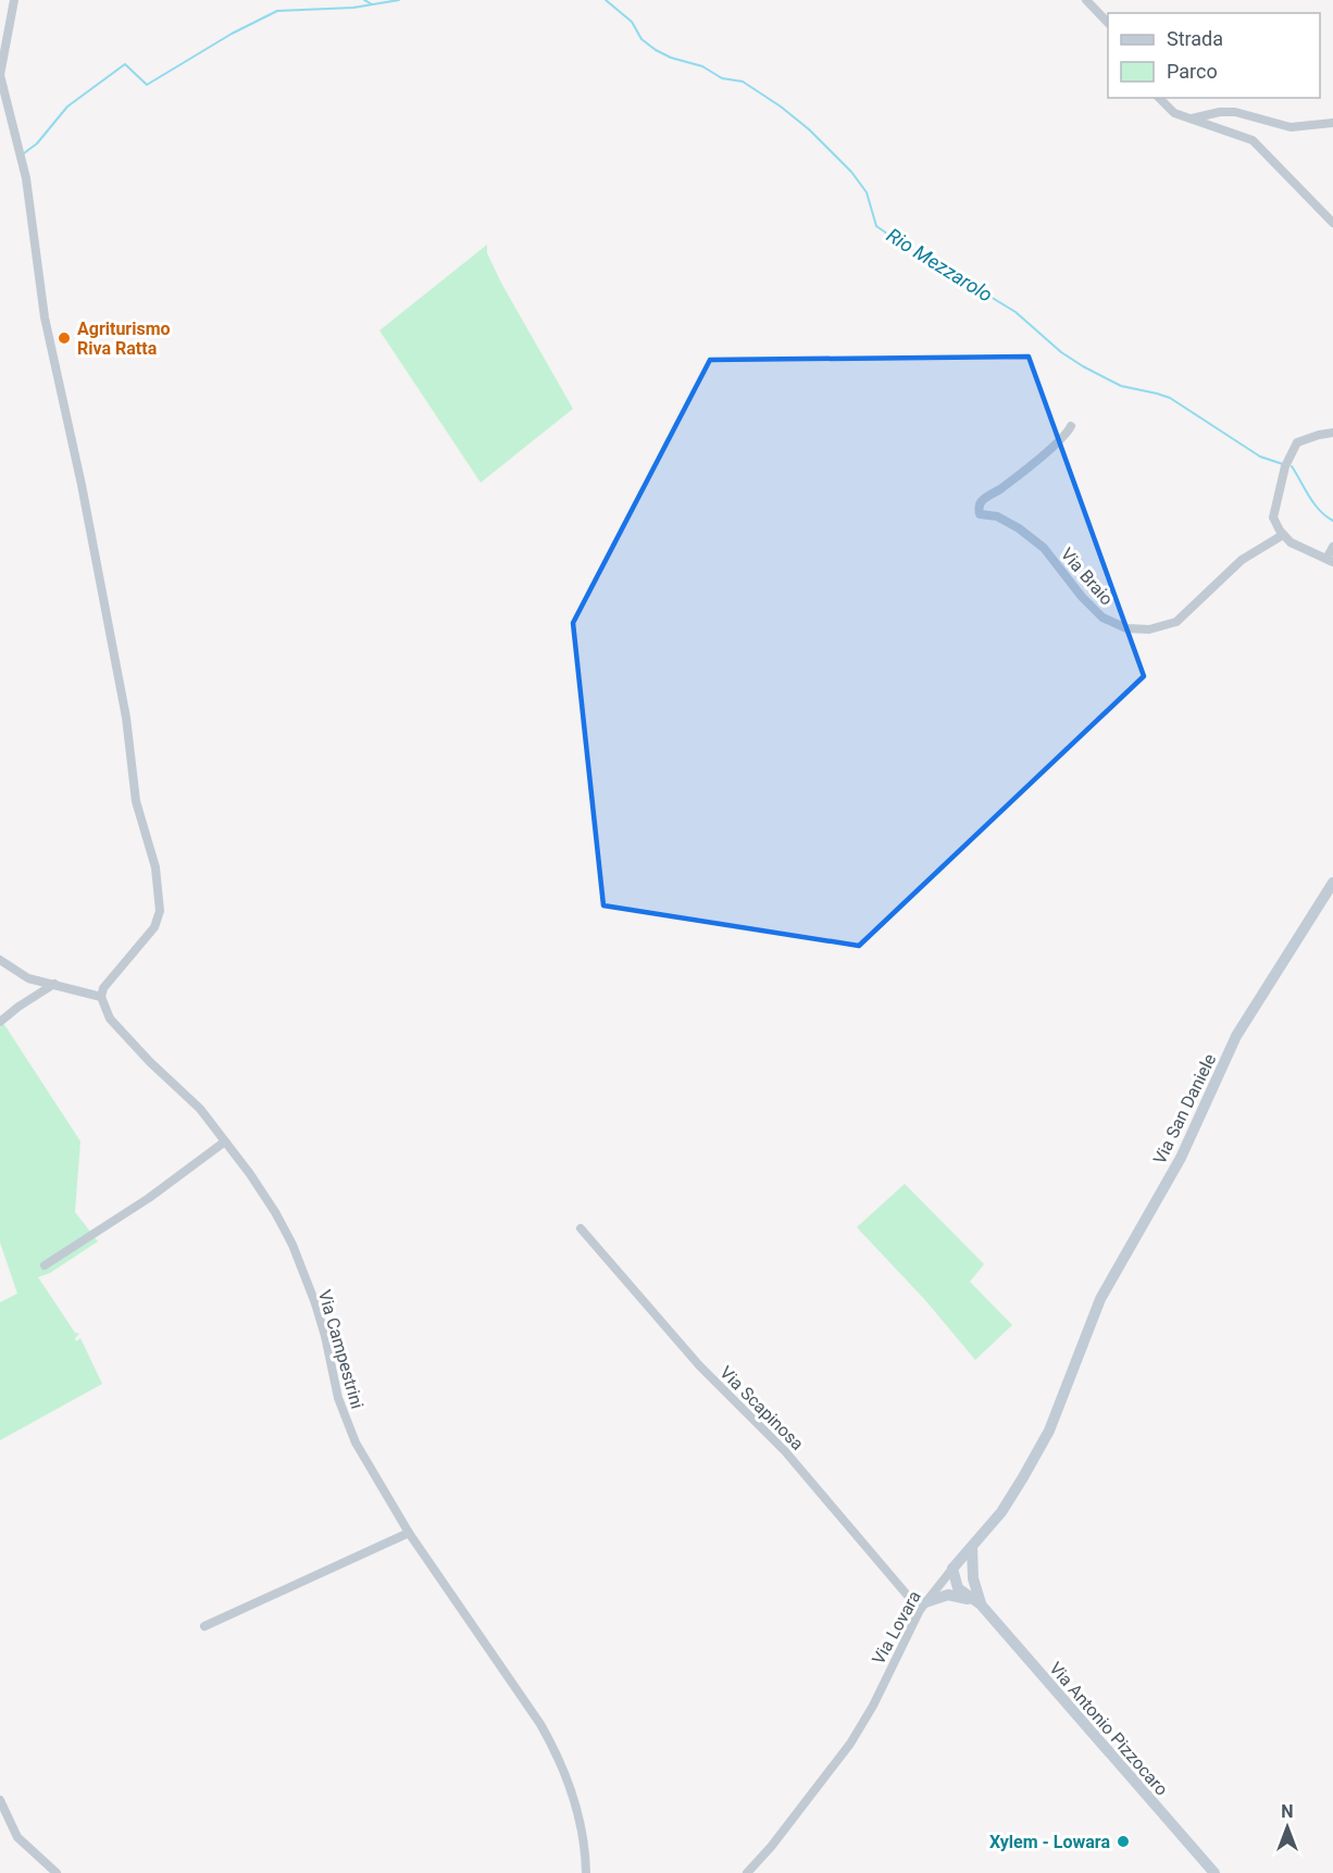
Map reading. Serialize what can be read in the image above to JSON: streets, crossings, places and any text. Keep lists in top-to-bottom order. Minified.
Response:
{"streets":{"street":["Via Braio","Via San Daniele","Via Campestrini","Via Scapinosa","Via Lovara","Via Antonio Pizzocaro"]},"crossings":[["Via San Daniele","Via Lovara"],["Via Scapinosa","Via Lovara"],["Via Lovara","Via Antonio Pizzocaro"]],"water":["Rio Mezzarolo"],"places":["Agriturismo Riva Ratta","Xylem - Lowara"],"legend":["Strada","Parco"],"north":"top"}
